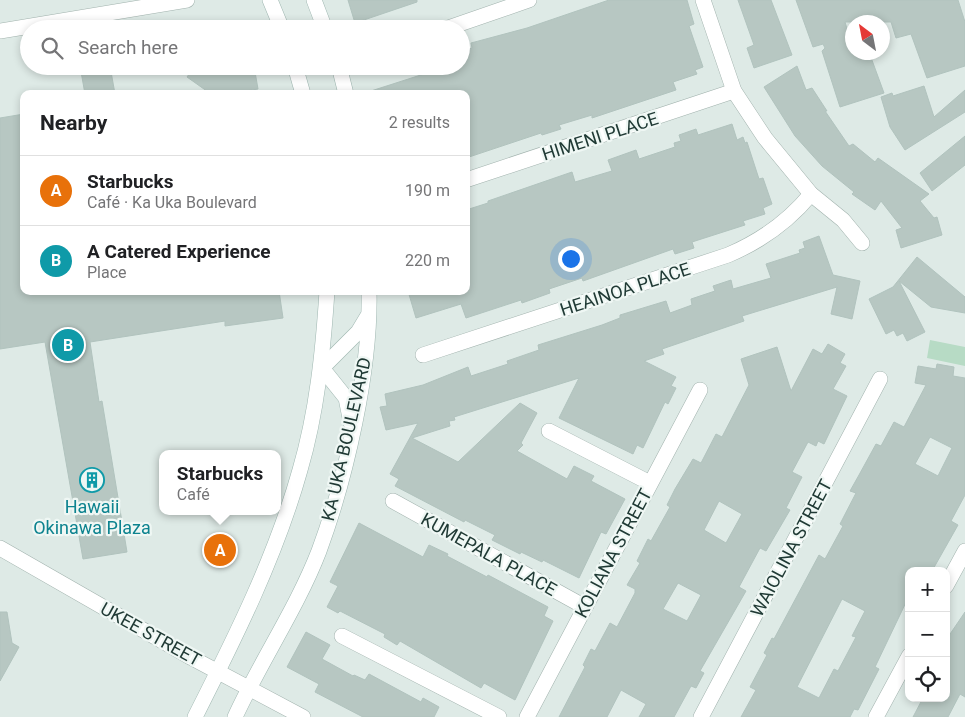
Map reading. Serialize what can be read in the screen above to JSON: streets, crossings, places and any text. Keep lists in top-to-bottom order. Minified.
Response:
{"streets":{"street":["HIMENI PLACE","HEAINOA PLACE","KA UKA BOULEVARD","WAIOLINA STREET","KOLIANA STREET","KUMEPALA PLACE","UKEE STREET"]},"crossings":[["KA UKA BOULEVARD","UKEE STREET"],["KOLIANA STREET","KUMEPALA PLACE"]],"places":{"building":["Hawaii Okinawa Plaza"]},"north":"top left","page":{"search":"Search here","heading":["Nearby","2 results"],"list":[{"mark":"A","name":"Starbucks","note":"Café · Ka Uka Boulevard","value":"190 m"},{"mark":"B","name":"A Catered Experience","note":"Place","value":"220 m"}],"pins":["B","A"],"popup":["Starbucks","Café"],"map_buttons":["+","−"]}}
